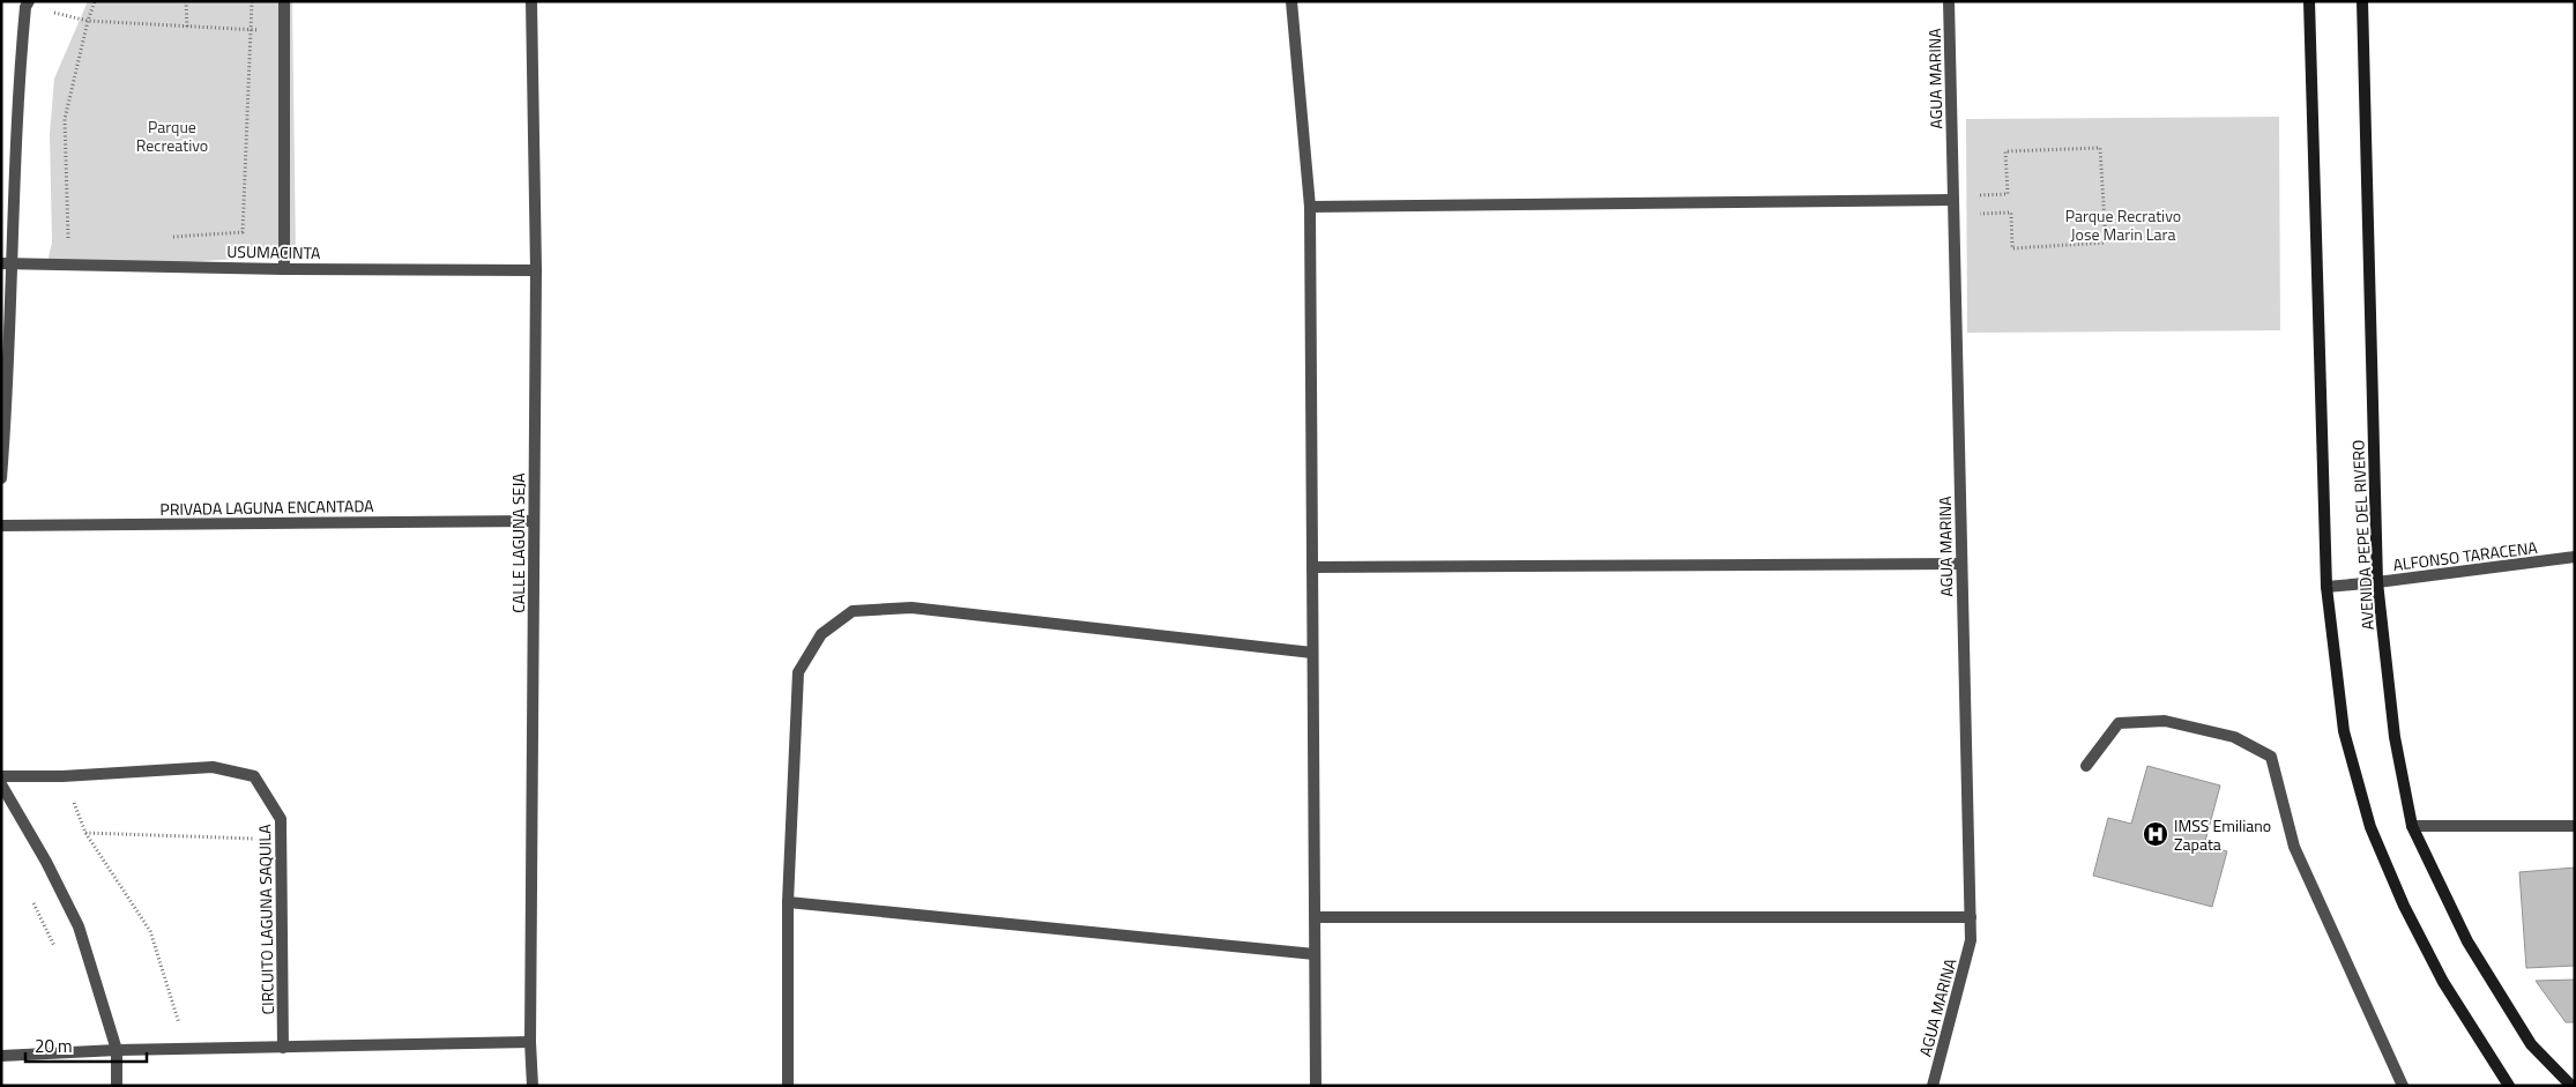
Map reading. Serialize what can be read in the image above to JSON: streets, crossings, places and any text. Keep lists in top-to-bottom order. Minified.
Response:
{"streets":{"main road":["AVENIDA PEPE DEL RIVERO"],"street":["AGUA MARINA","USUMACINTA","PRIVADA LAGUNA ENCANTADA","CALLE LAGUNA SEJA","ALFONSO TARACENA","CIRCUITO LAGUNA SAQUILA"]},"crossings":[["USUMACINTA","CALLE LAGUNA SEJA"],["PRIVADA LAGUNA ENCANTADA","CALLE LAGUNA SEJA"],["AVENIDA PEPE DEL RIVERO","ALFONSO TARACENA"]],"parks":["Parque Recreativo","Parque Recrativo Jose Marin Lara"],"places":{"hospital":["IMSS Emiliano Zapata"]},"scale_bar":"20 m"}
